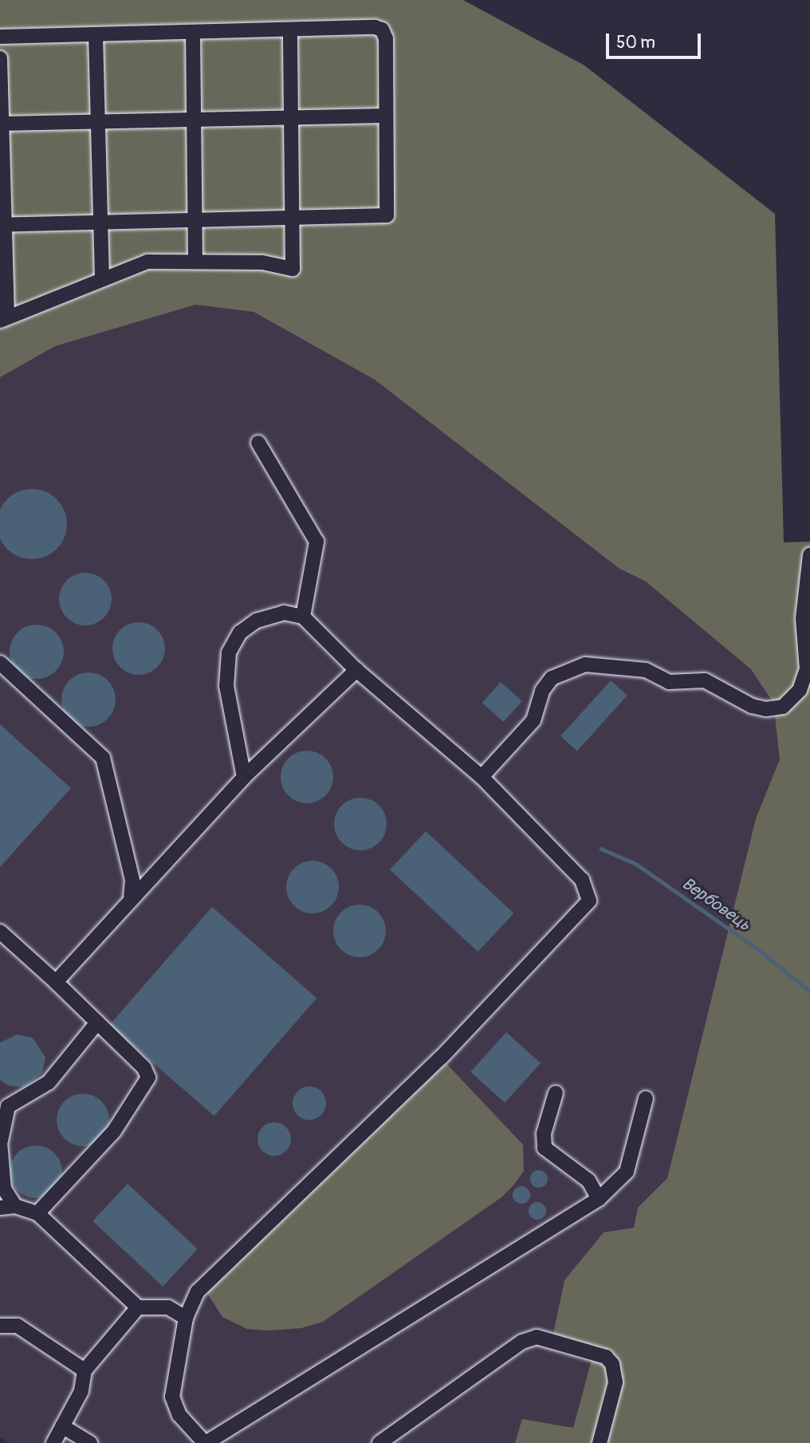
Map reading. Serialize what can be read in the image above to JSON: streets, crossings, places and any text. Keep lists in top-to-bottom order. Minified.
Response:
{"water":["Вербовець"],"scale_bar":"50 m"}
